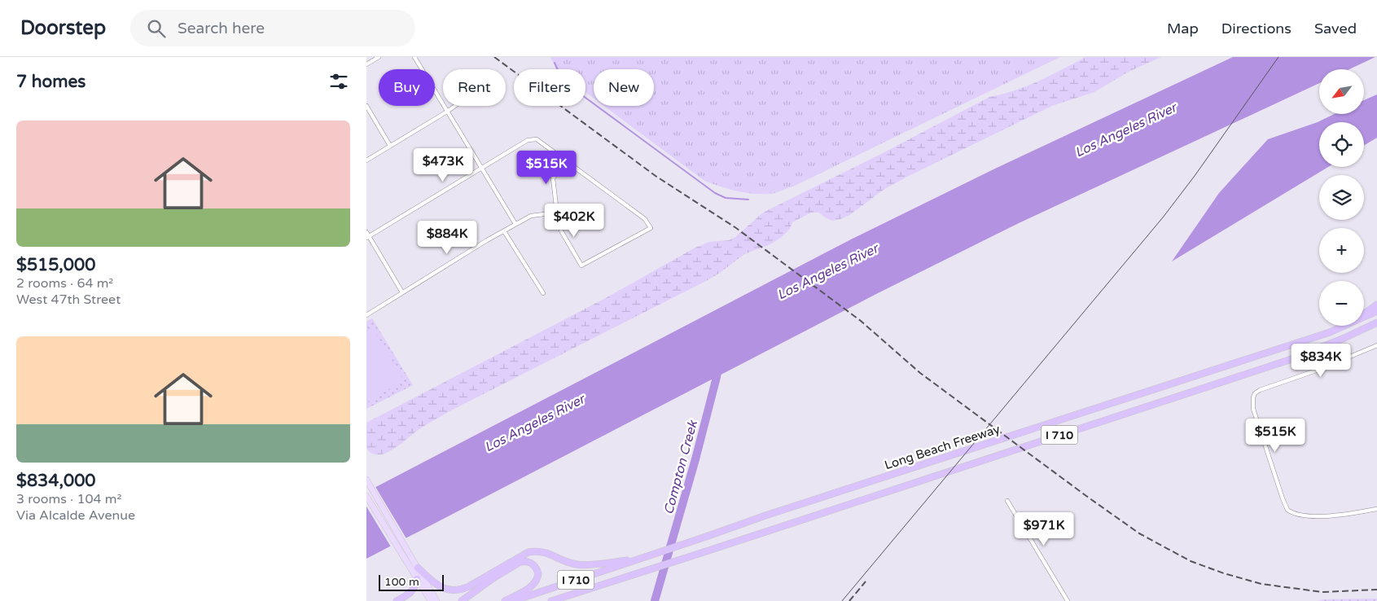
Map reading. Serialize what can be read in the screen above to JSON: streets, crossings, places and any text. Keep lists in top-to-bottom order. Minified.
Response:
{"streets":{"highway":["I 710","Long Beach Freeway"]},"water":["Los Angeles River","Compton Creek"],"scale_bar":"100 m","north":"bottom left","page":{"header":"Doorstep","search":"Search here","nav":["Map","Directions","Saved"],"heading":"7 homes","map_buttons":["+","−"],"chip":["Buy","Rent","Filters","New"],"list":[{"name":"$515,000","note":"2 rooms · 64 m² · West 47th Street"},{"name":"$834,000","note":"3 rooms · 104 m² · Via Alcalde Avenue"}],"price":["$473K","$515K","$402K","$884K","$834K","$515K","$971K"],"scale":"100 m"}}
